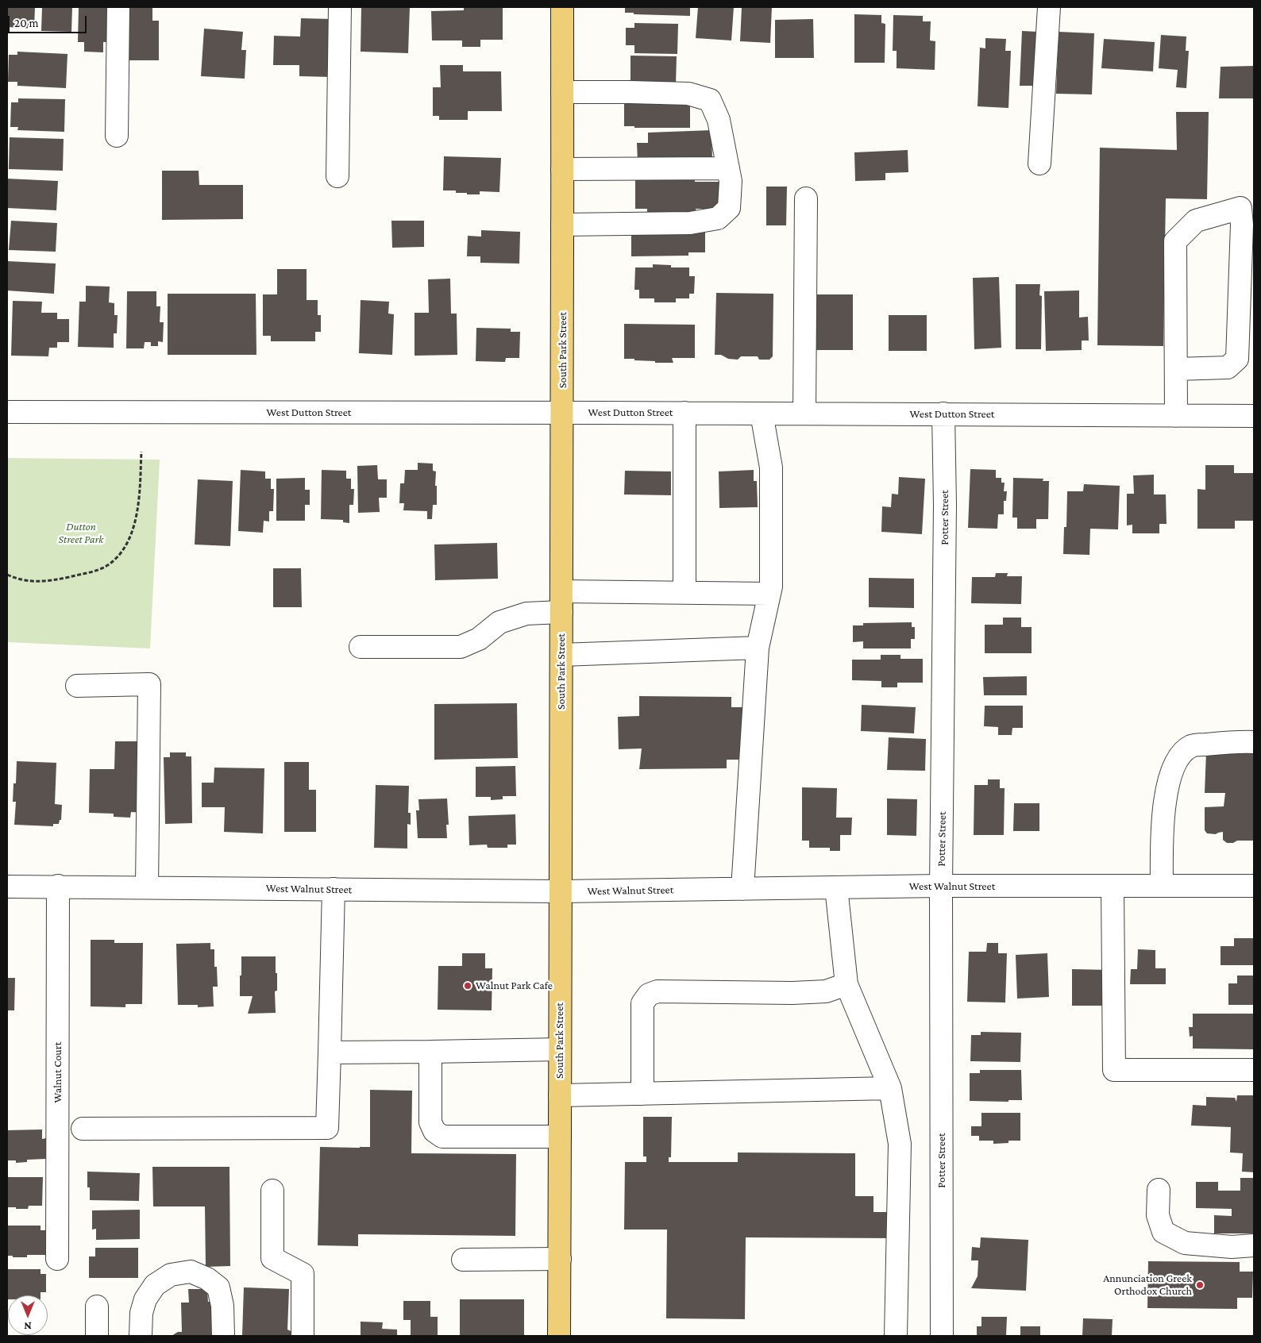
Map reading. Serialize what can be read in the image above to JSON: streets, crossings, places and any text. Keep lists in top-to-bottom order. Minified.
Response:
{"streets":{"main road":["South Park Street"],"street":["West Dutton Street","Potter Street","West Walnut Street","Walnut Court"]},"crossings":[["South Park Street","West Dutton Street"],["South Park Street","West Walnut Street"],["West Dutton Street","Potter Street"],["Potter Street","West Walnut Street"],["West Walnut Street","Walnut Court"]],"parks":["Dutton Street Park"],"places":["Walnut Park Cafe","Annunciation Greek Orthodox Church"],"scale_bar":"20 m","north":"bottom"}
